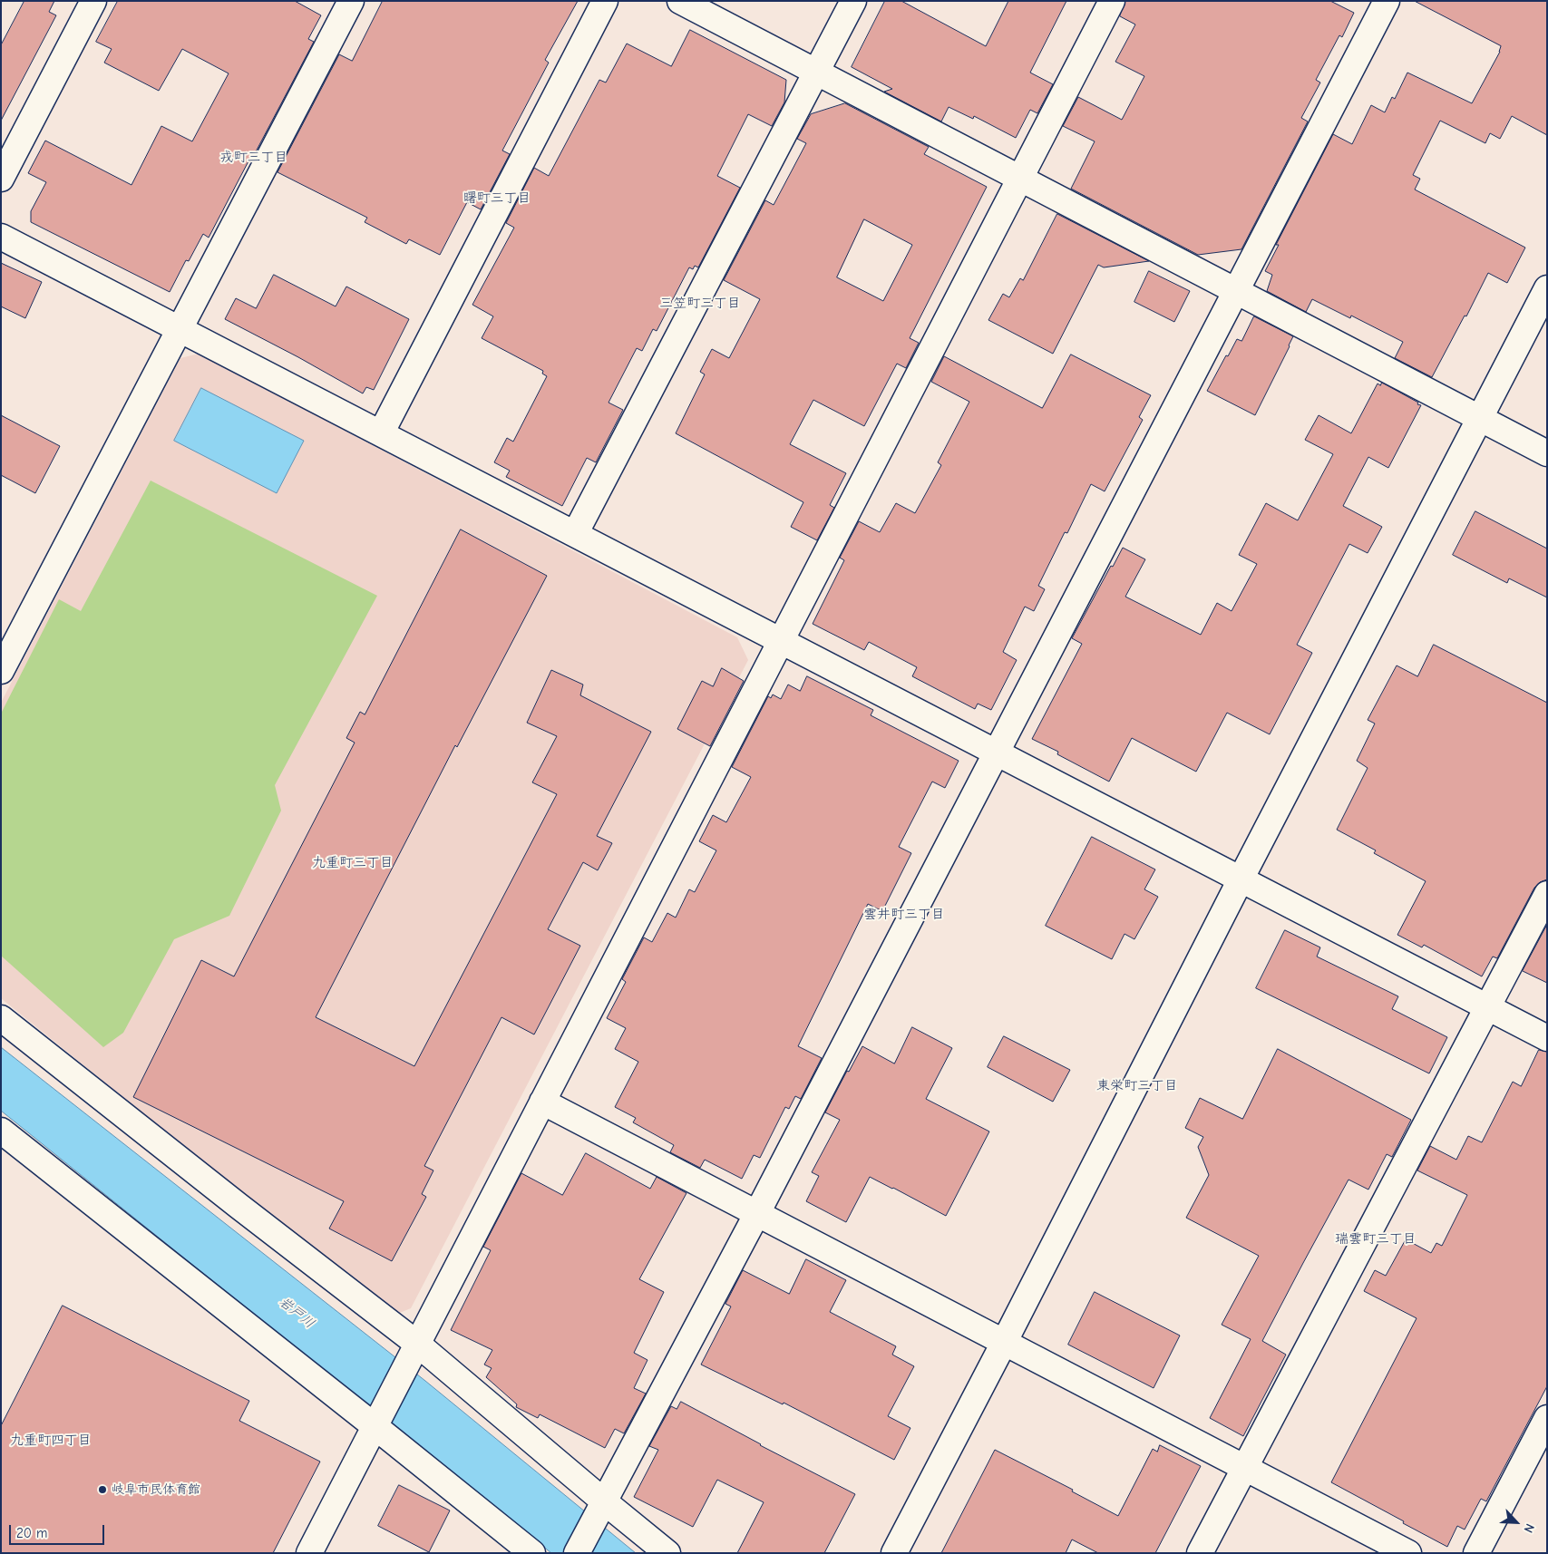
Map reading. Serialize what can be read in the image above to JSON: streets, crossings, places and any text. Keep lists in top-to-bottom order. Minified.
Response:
{"districts":["戎町三丁目","曙町三丁目","三笠町三丁目","九重町三丁目","雲井町三丁目","東栄町三丁目","瑞雲町三丁目","九重町四丁目"],"water":["岩戸川"],"places":["岐阜市民体育館"],"scale_bar":"20 m","north":"bottom right"}
